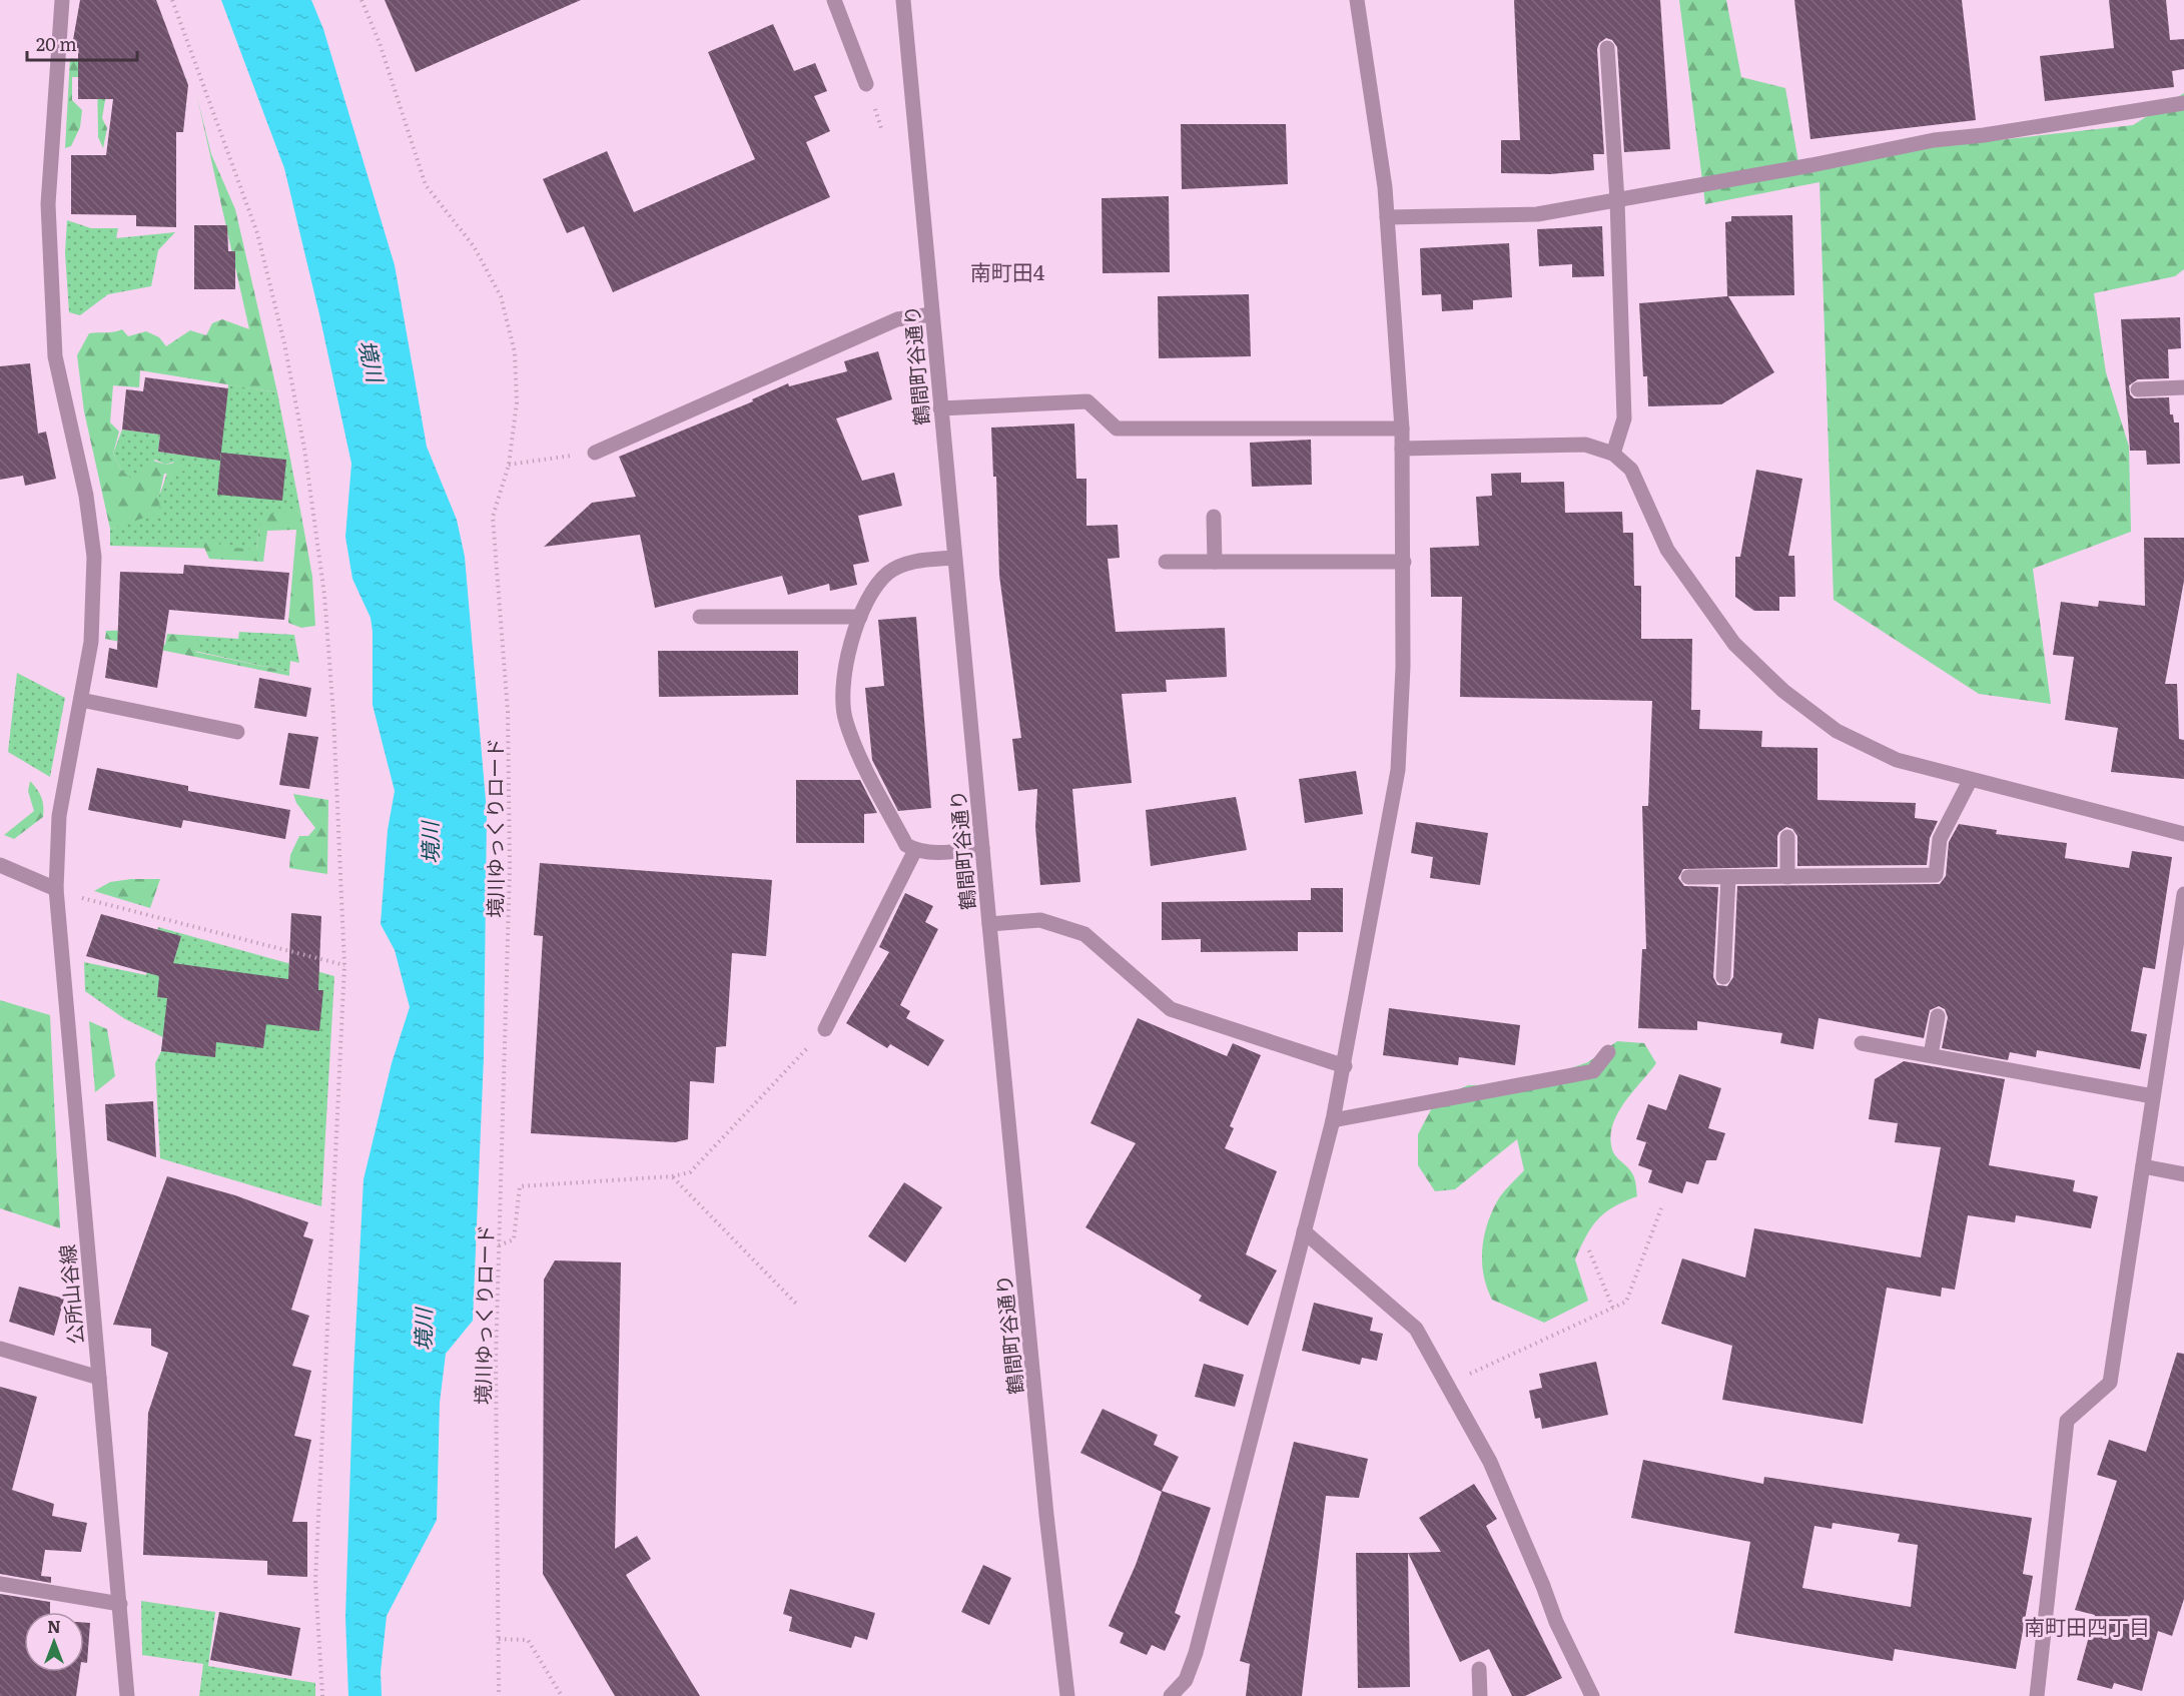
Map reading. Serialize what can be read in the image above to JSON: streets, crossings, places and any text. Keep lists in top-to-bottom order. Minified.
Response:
{"streets":{"street":["鶴間町谷通り","公所山谷線"],"path":["境川ゆっくりロード"]},"districts":["南町田4","南町田四丁目"],"water":["境川"],"scale_bar":"20 m","north":"top"}
